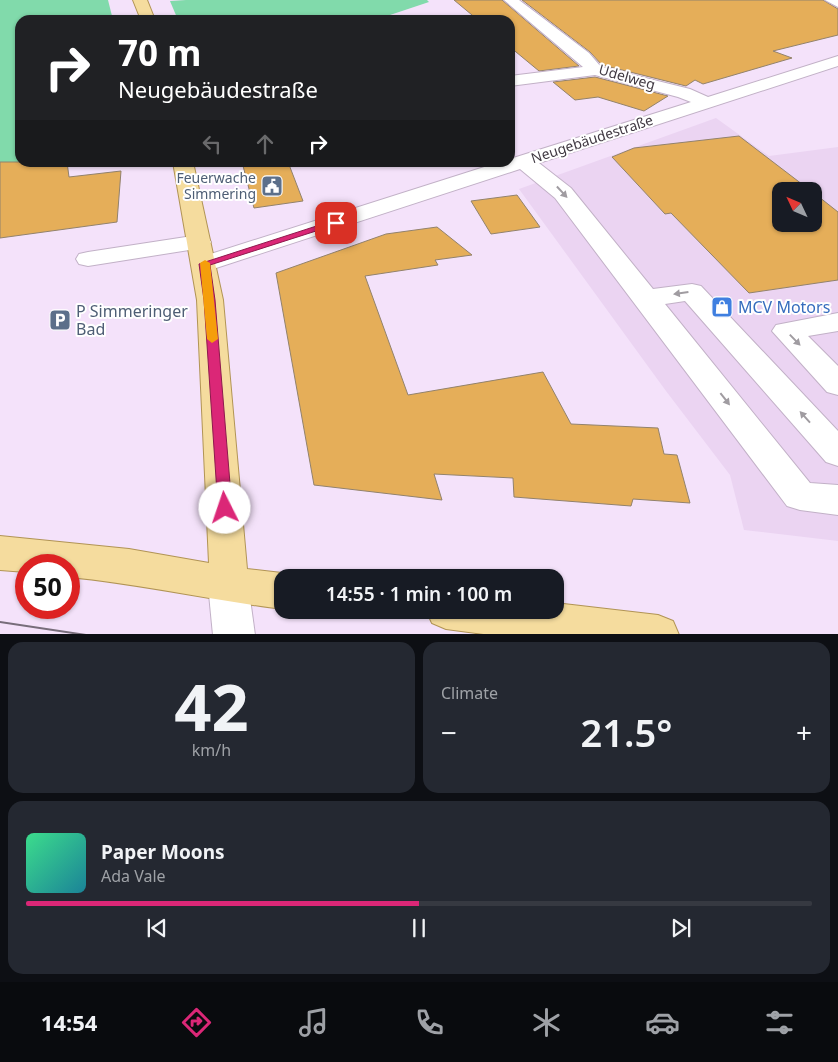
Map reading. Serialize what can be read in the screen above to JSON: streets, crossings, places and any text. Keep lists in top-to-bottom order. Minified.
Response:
{"streets":{"street":["Udelweg","Neugebäudestraße"]},"crossings":[["Udelweg","Neugebäudestraße"]],"places":{"public building":["Feuerwache Simmering"],"shop":["MCV Motors"],"parking":["P Simmeringer Bad"]},"north":"top left","page":{"turn":["70 m","Neugebäudestraße"],"limit":"50","trip":"14:55 · 1 min · 100 m","tile":[["42","km/h"],"Climate"],"heat":["−","21.5°","+"],"song":["Paper Moons","Ada Vale"],"tabs":"14:54"}}
